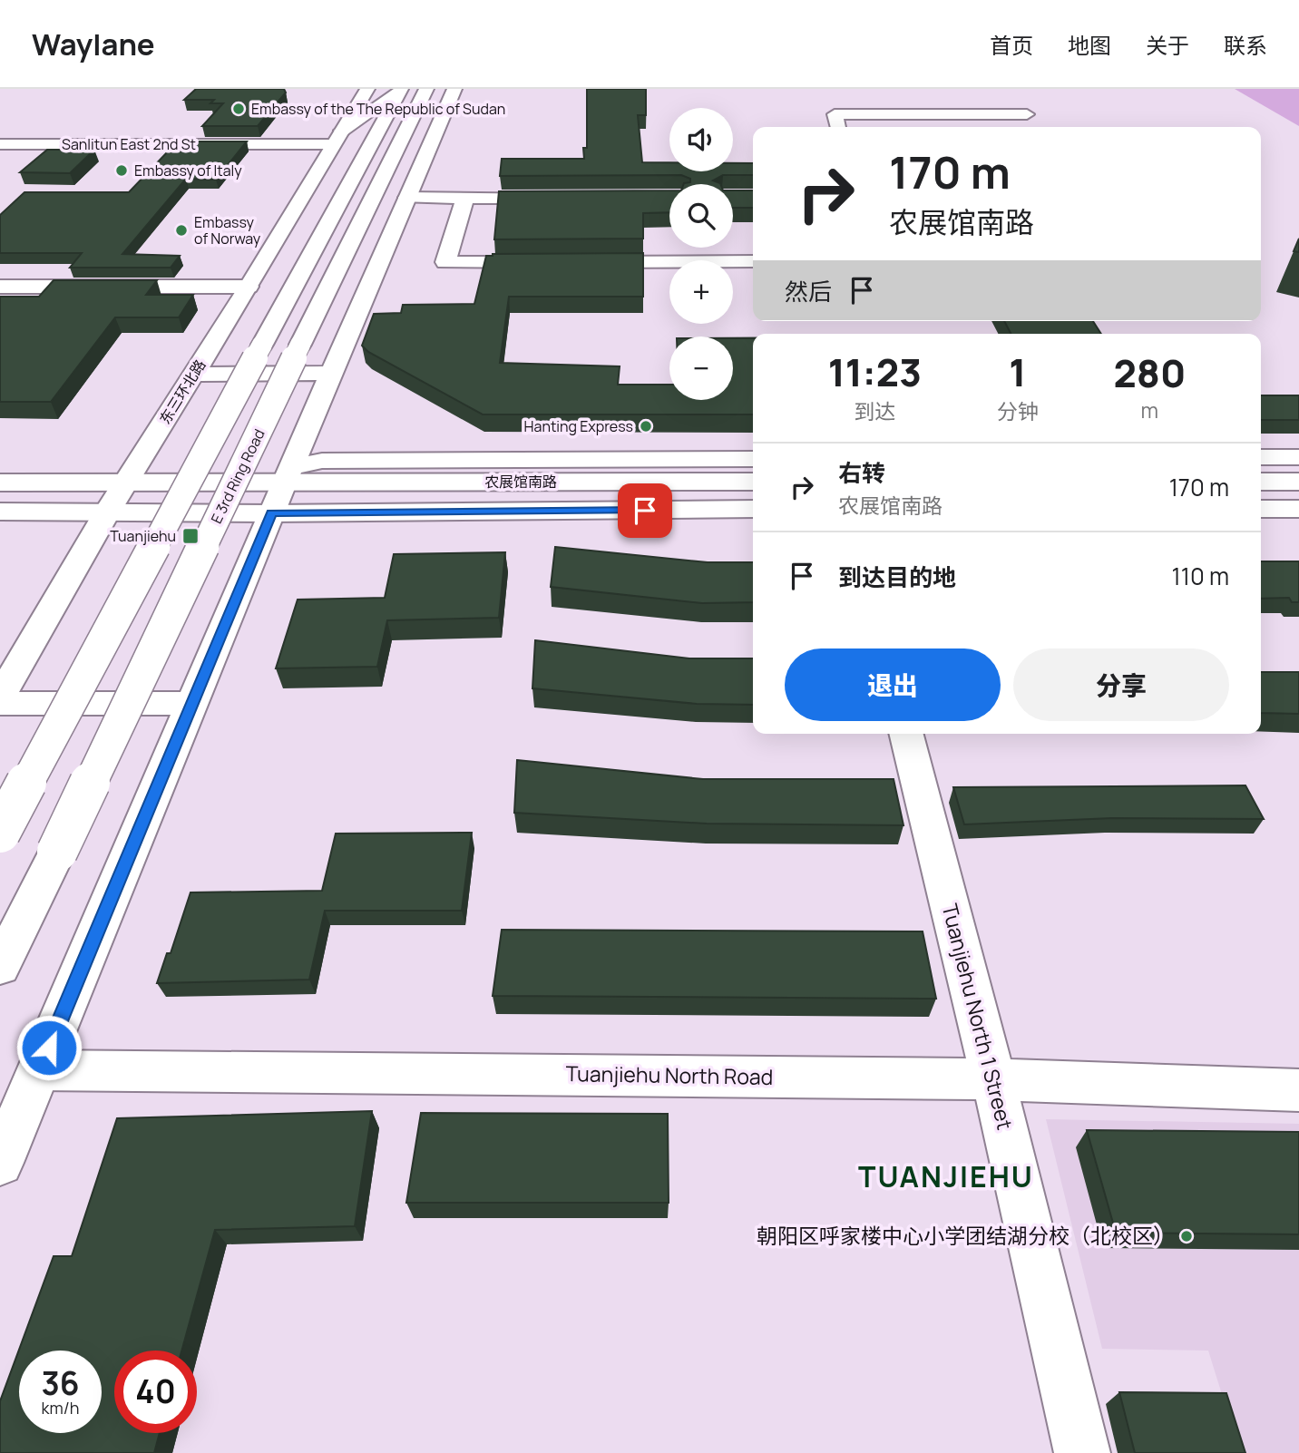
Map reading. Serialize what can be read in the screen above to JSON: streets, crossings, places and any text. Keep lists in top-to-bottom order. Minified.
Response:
{"streets":{"main road":["Sanlitun East 2nd St","东三环北路","E 3rd Ring Road","农展馆南路","Tuanjiehu North 1 Street","Tuanjiehu North Road"]},"crossings":[["Sanlitun East 2nd St","东三环北路"],["Tuanjiehu North 1 Street","Tuanjiehu North Road"]],"districts":["TUANJIEHU"],"places":{"other":["Embassy of the The Republic of Sudan","Embassy of Italy","Embassy of Norway","Hanting Express","朝阳区呼家楼中心小学团结湖分校（北校区）"],"transit":["Tuanjiehu"]},"page":{"header":"Waylane","nav":["首页","地图","关于","联系"],"map_buttons":["+","−"],"turn":["170 m","农展馆南路"],"then":"然后","eta":["11:23","到达","1","分钟","280","m"],"list":[{"name":"右转","note":"农展馆南路","value":"170 m"},{"name":"到达目的地","value":"110 m"}],"buttons":["退出","分享"],"speed":"36 km/h","limit":"40"}}
